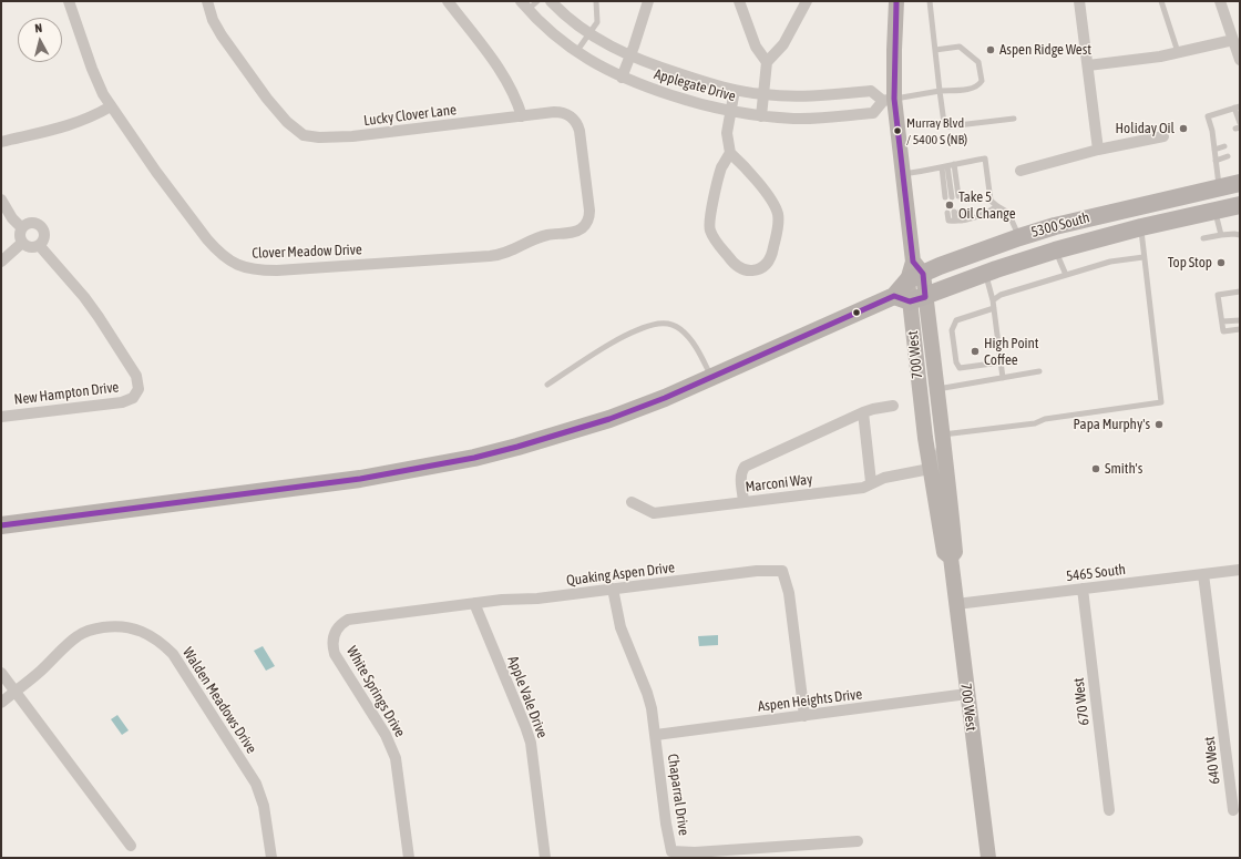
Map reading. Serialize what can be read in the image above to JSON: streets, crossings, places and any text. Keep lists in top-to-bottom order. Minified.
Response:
{"streets":{"main road":["5300 South","700 West"],"street":["Applegate Drive","Lucky Clover Lane","Clover Meadow Drive","New Hampton Drive","Marconi Way","5465 South","Quaking Aspen Drive","White Springs Drive","Apple Vale Drive","Walden Meadows Drive","Aspen Heights Drive","670 West","640 West","Chaparral Drive"]},"crossings":[["Lucky Clover Lane","Clover Meadow Drive"],["5300 South","700 West"],["700 West","Marconi Way"],["700 West","5465 South"],["700 West","Aspen Heights Drive"],["5465 South","670 West"],["5465 South","640 West"],["Quaking Aspen Drive","White Springs Drive"],["Quaking Aspen Drive","Apple Vale Drive"],["Quaking Aspen Drive","Aspen Heights Drive"],["Quaking Aspen Drive","Chaparral Drive"],["Aspen Heights Drive","Chaparral Drive"]],"places":["Aspen Ridge West","Holiday Oil","Murray Blvd / 5400 S (NB)","Take 5 Oil Change","Top Stop","High Point Coffee","Papa Murphy's","Smith's"],"north":"top"}
